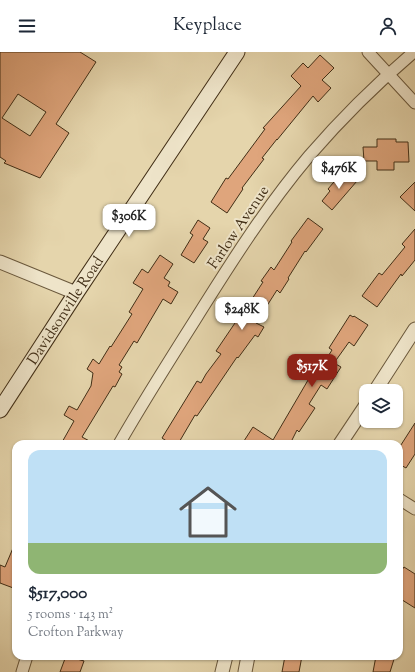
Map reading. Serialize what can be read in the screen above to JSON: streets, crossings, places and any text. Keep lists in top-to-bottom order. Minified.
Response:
{"streets":{"main road":["Davidsonville Road"],"street":["Farlow Avenue"]},"page":{"header":"Keyplace","price":["$476K","$306K","$248K","$517K"],"list":[{"name":"$517,000","note":"5 rooms · 143 m² · Crofton Parkway"}]}}
